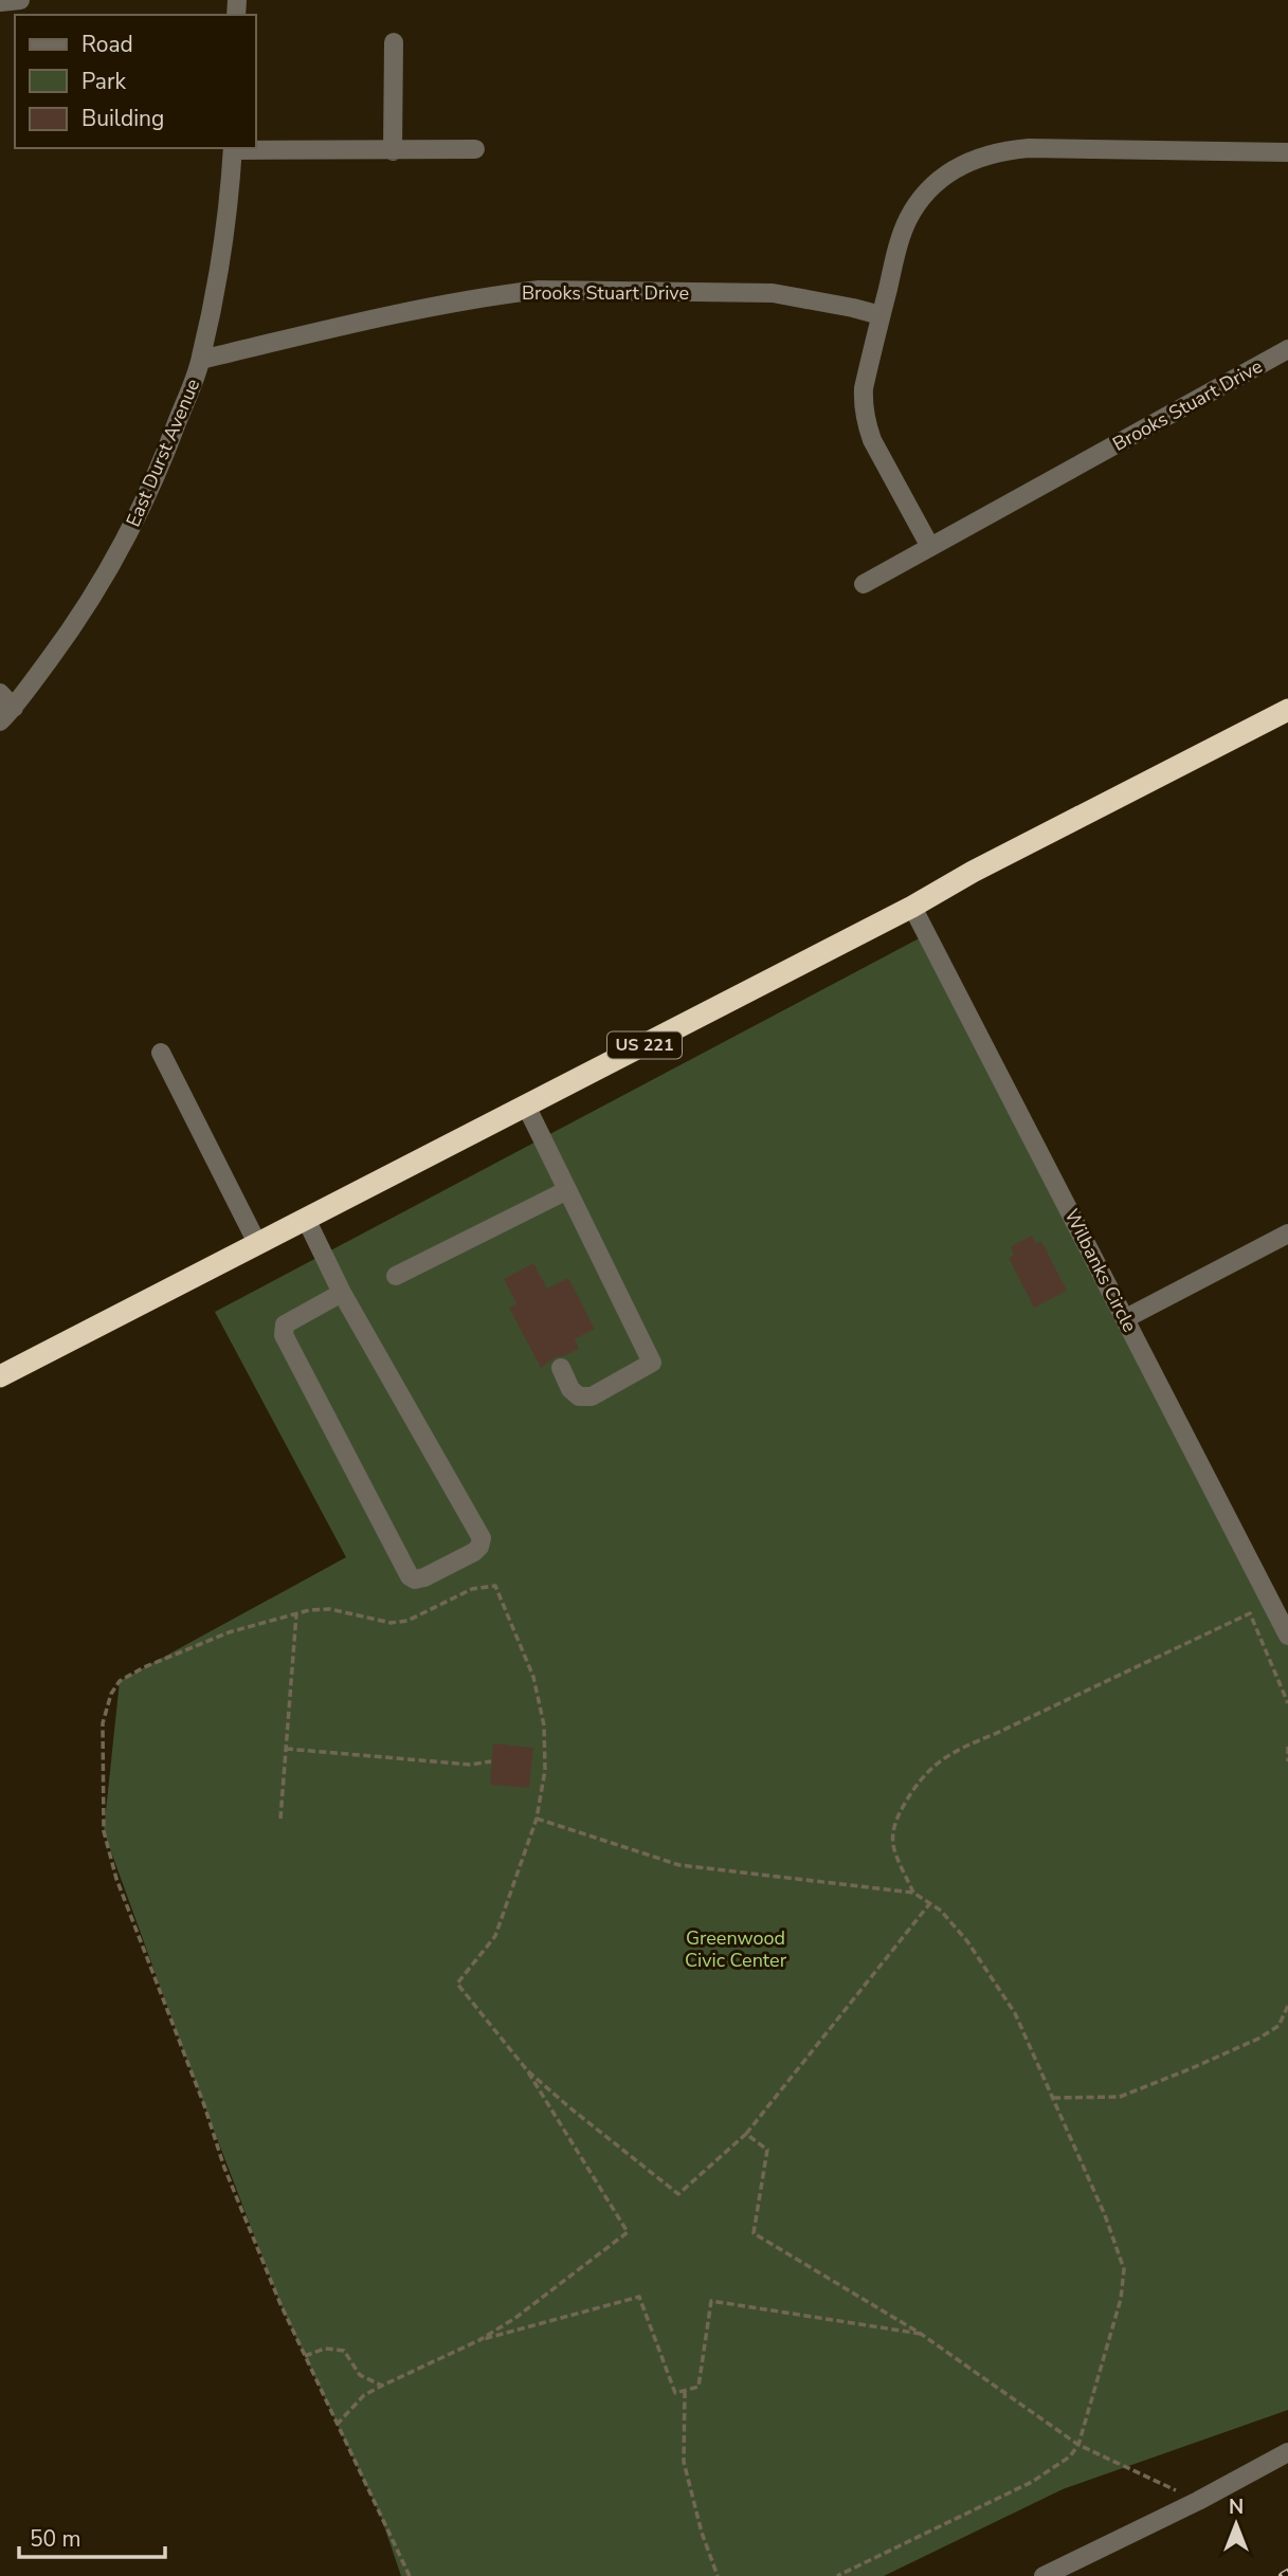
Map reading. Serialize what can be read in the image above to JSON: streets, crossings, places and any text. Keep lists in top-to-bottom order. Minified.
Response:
{"streets":{"highway":["US 221"],"street":["Brooks Stuart Drive","East Durst Avenue","Wilbanks Circle"]},"crossings":[["Brooks Stuart Drive","East Durst Avenue"],["US 221","Wilbanks Circle"]],"parks":["Greenwood Civic Center"],"legend":["Road","Park","Building"],"scale_bar":"50 m","north":"top"}
